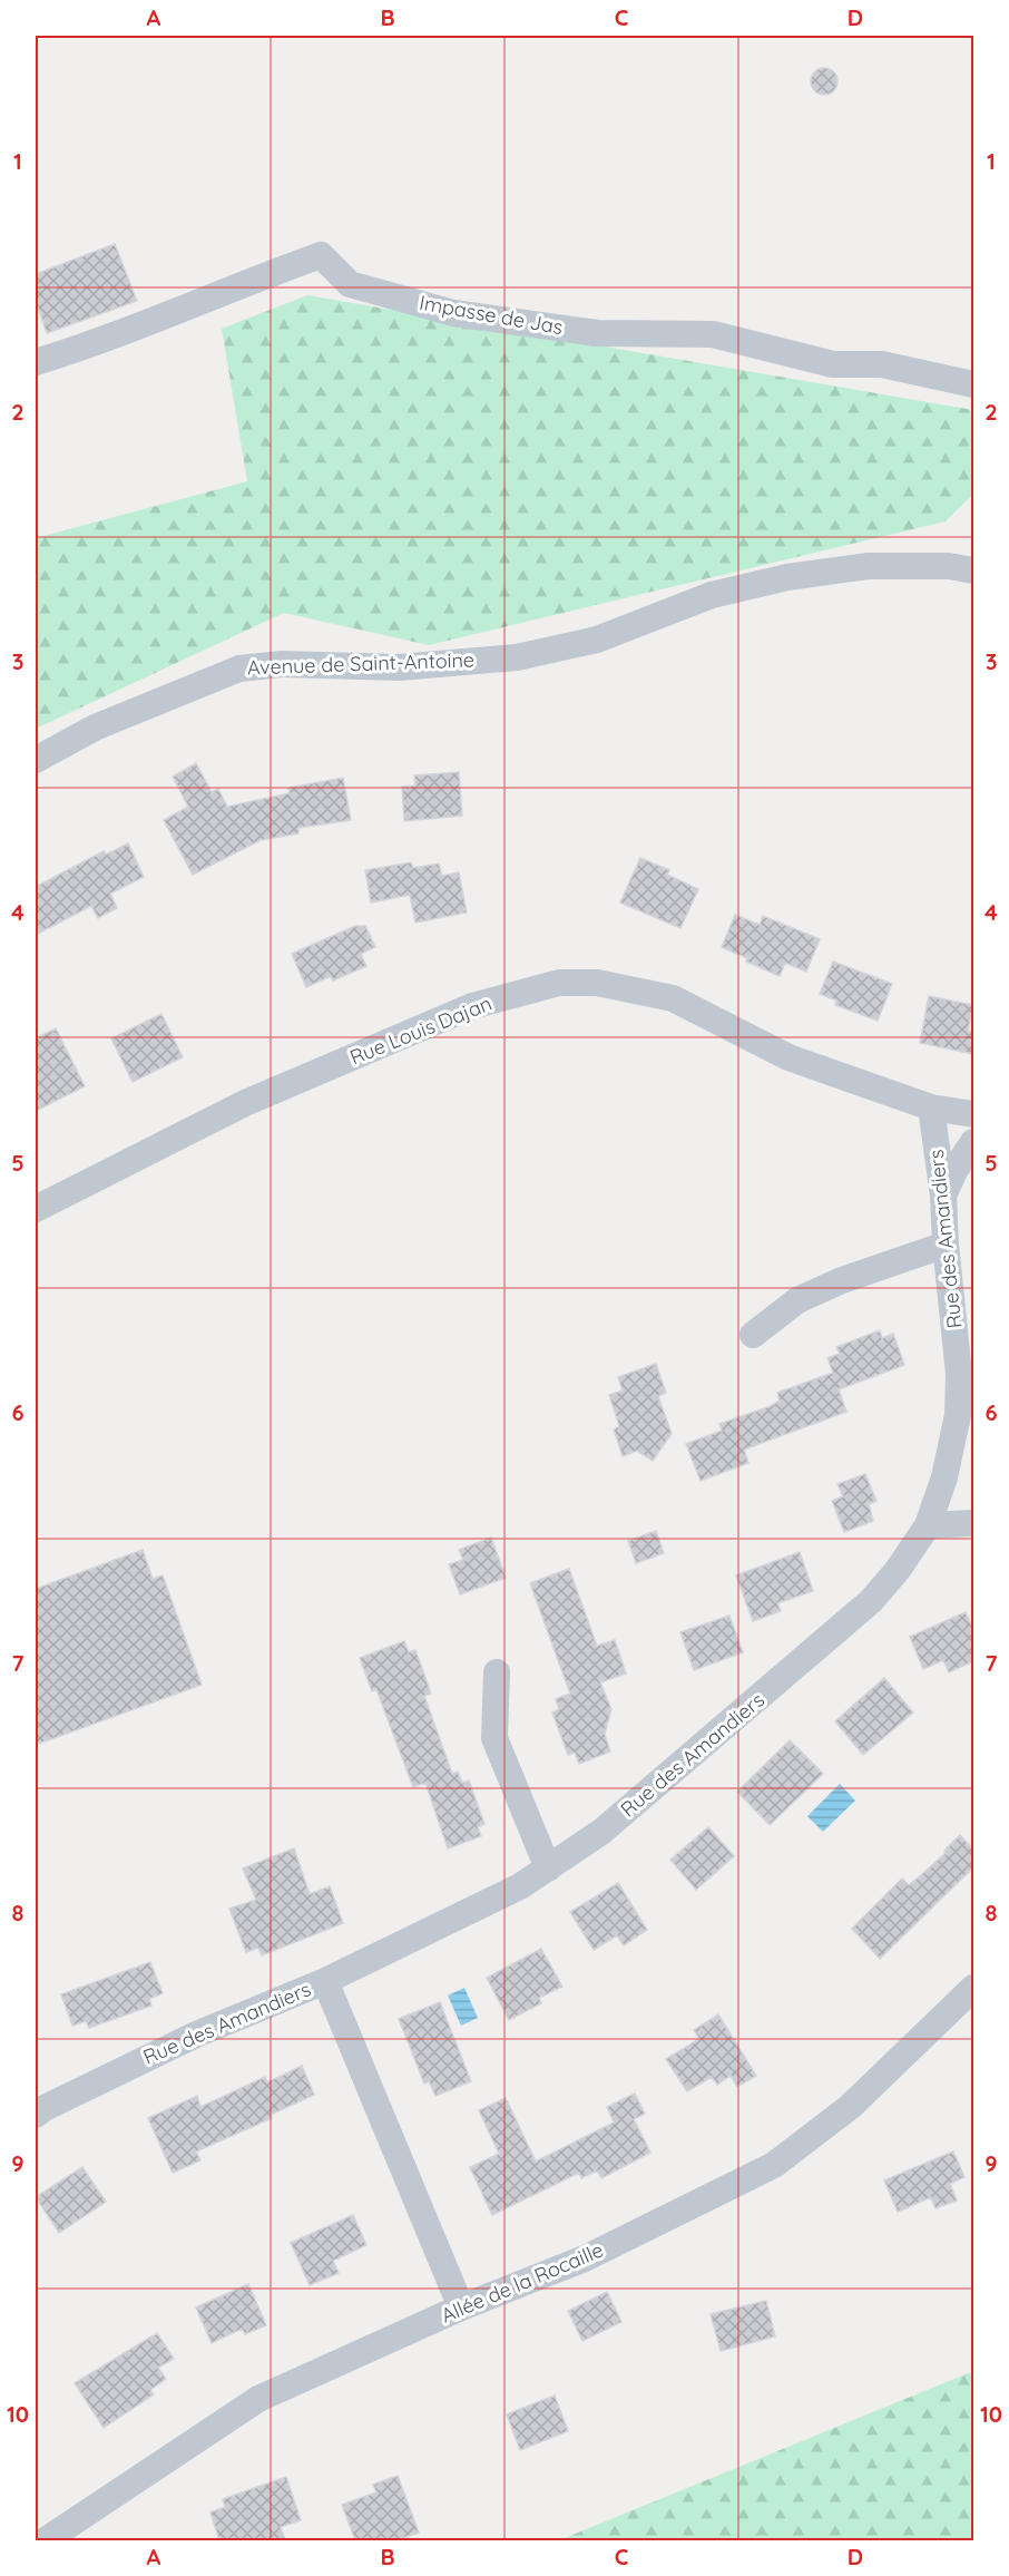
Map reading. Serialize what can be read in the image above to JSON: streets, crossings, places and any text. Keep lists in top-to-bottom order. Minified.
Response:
{"streets":{"street":["Impasse de Jas","Avenue de Saint-Antoine","Rue Louis Dajan","Rue des Amandiers","Allée de la Rocaille"]},"crossings":[["Rue Louis Dajan","Rue des Amandiers"]],"grid":{"columns":["A","B","C","D"],"rows":["1","2","3","4","5","6","7","8","9","10"]}}
